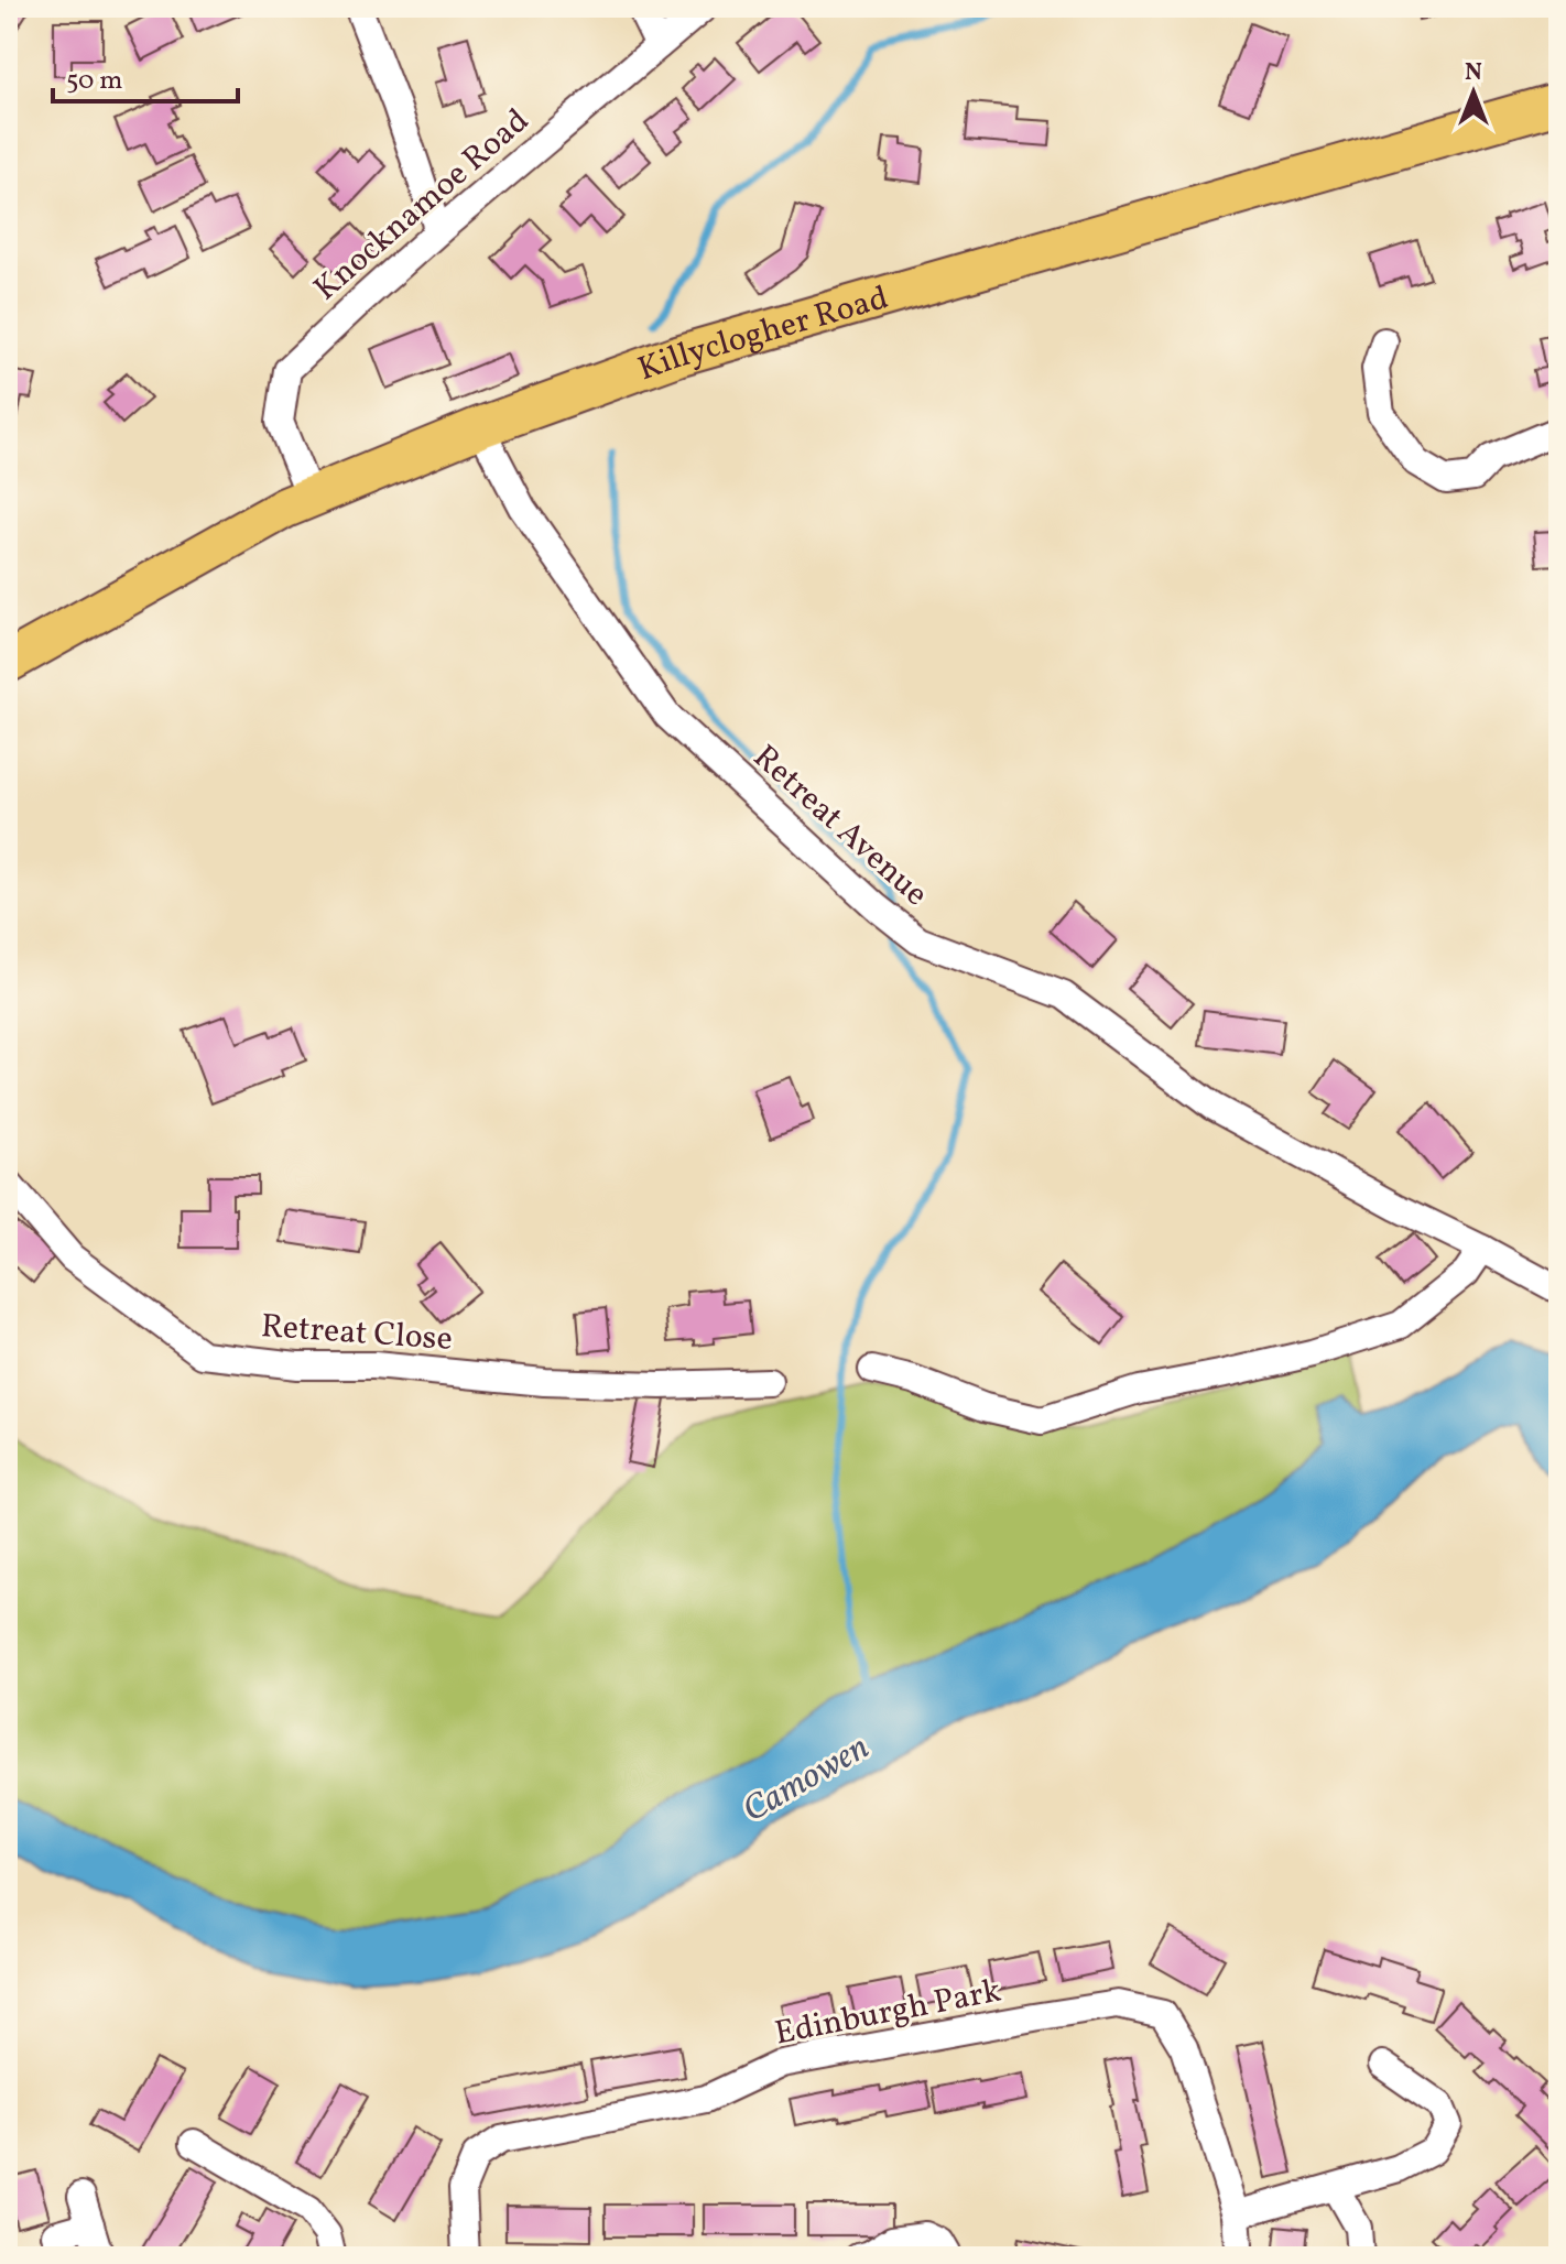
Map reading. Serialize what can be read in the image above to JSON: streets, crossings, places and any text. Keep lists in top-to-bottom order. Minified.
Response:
{"streets":{"highway":["Killyclogher Road"],"street":["Knocknamoe Road","Retreat Avenue","Retreat Close","Edinburgh Park"]},"crossings":[["Knocknamoe Road","Killyclogher Road"],["Killyclogher Road","Retreat Avenue"]],"water":["Camowen"],"scale_bar":"50 m","north":"top"}
